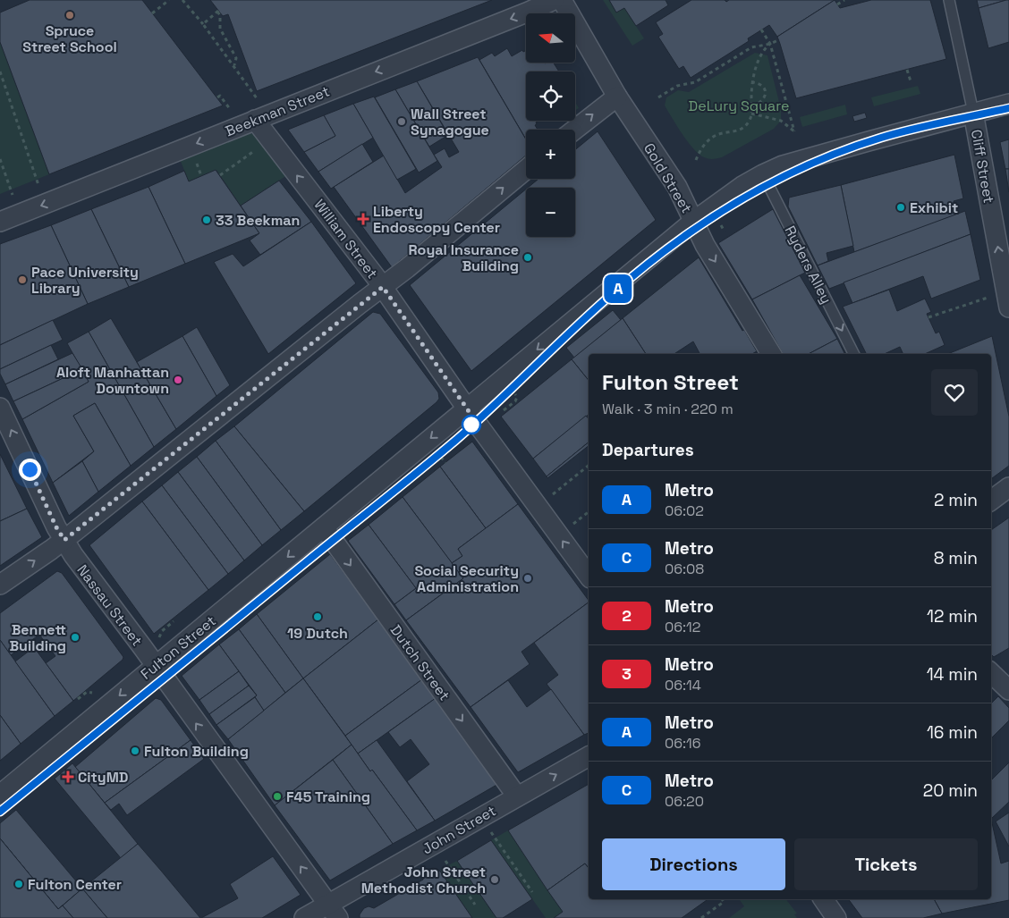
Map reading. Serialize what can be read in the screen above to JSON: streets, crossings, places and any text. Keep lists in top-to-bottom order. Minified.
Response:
{"streets":{"street":["Beekman Street","Cliff Street","Gold Street","William Street","Nassau Street","Fulton Street","Dutch Street","John Street"],"lane":["Ryders Alley"]},"crossings":[["Beekman Street","William Street"],["Cliff Street","Fulton Street"],["Gold Street","Fulton Street"],["William Street","Fulton Street"],["Ryders Alley","Fulton Street"],["Nassau Street","Fulton Street"],["Nassau Street","John Street"],["Fulton Street","Dutch Street"],["Dutch Street","John Street"]],"one_way":["Beekman Street","Cliff Street","Gold Street","William Street","Ryders Alley","Nassau Street","Dutch Street"],"parks":["DeLury Square"],"places":{"other":["Spruce Street School","Wall Street Synagogue","Exhibit","33 Beekman","Royal Insurance Building","Pace University Library","Aloft Manhattan Downtown","Social Security Administration","19 Dutch","Bennett Building","Fulton Building","F45 Training","John Street Methodist Church","Fulton Center"],"health":["Liberty Endoscopy Center","CityMD"]},"lines":["metro line A"],"north":"left","page":{"on_map":"A","map_buttons":["+","−"],"heading":[["Fulton Street","Walk · 3 min · 220 m"],"Departures"],"list":[{"mark":"A","name":"Metro","note":"06:02","value":"2 min"},{"mark":"C","name":"Metro","note":"06:08","value":"8 min"},{"mark":"2","name":"Metro","note":"06:12","value":"12 min"},{"mark":"3","name":"Metro","note":"06:14","value":"14 min"},{"mark":"A","name":"Metro","note":"06:16","value":"16 min"},{"mark":"C","name":"Metro","note":"06:20","value":"20 min"}],"buttons":["Directions","Tickets"]}}
